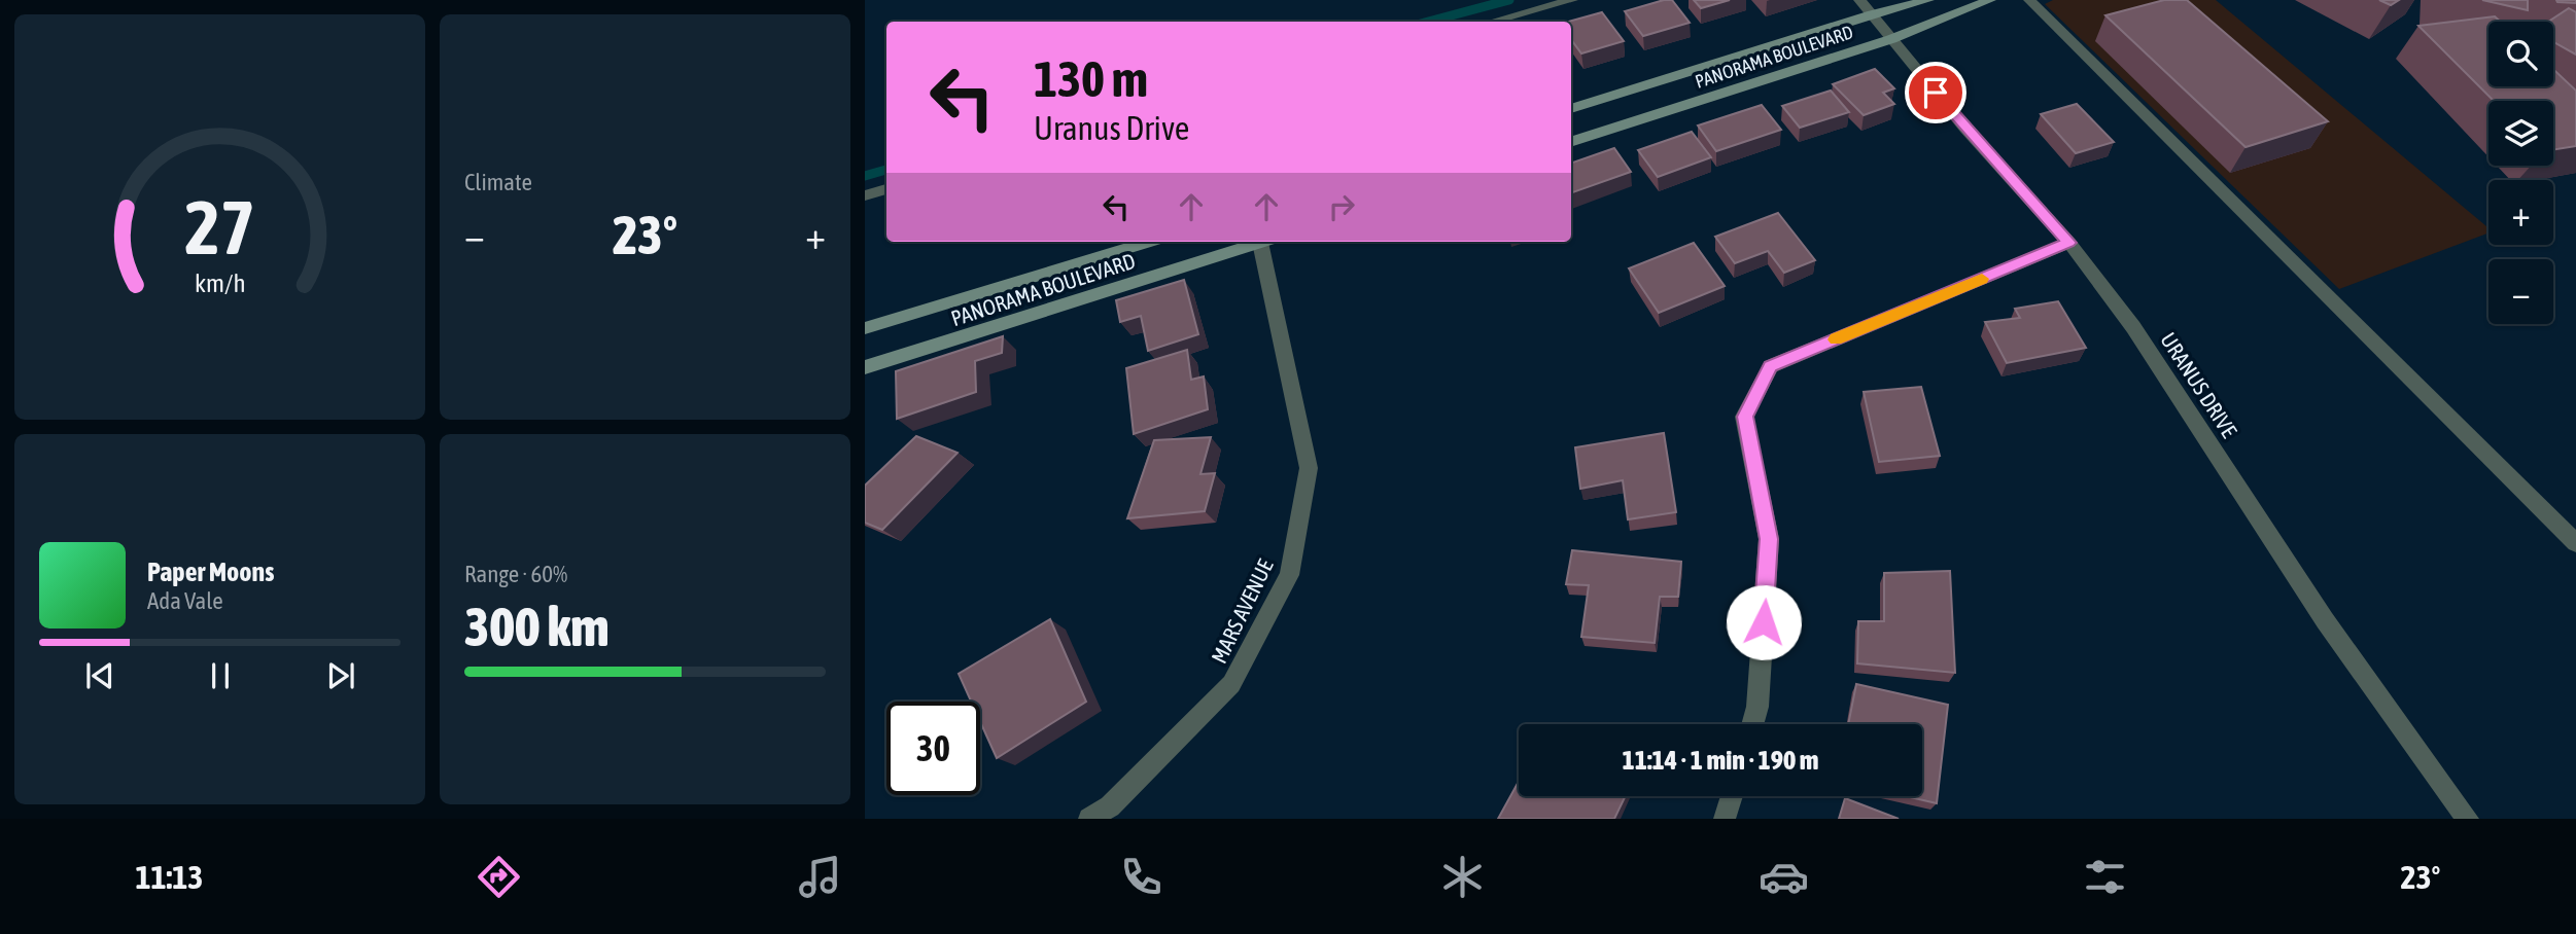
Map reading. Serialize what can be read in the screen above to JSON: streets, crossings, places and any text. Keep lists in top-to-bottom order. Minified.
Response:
{"streets":{"main road":["PANORAMA BOULEVARD"],"street":["URANUS DRIVE","MARS AVENUE"]},"crossings":[["PANORAMA BOULEVARD","URANUS DRIVE"]],"page":{"tile":["Climate",["Range · 60%","300 km"]],"map_buttons":["+","−"],"turn":["130 m","Uranus Drive"],"heat":["−","23°","+"],"song":["Paper Moons","Ada Vale"],"limit":"30","trip":"11:14 · 1 min · 190 m","tabs":["11:13","23°"],"gauge":["27","km/h"]}}
